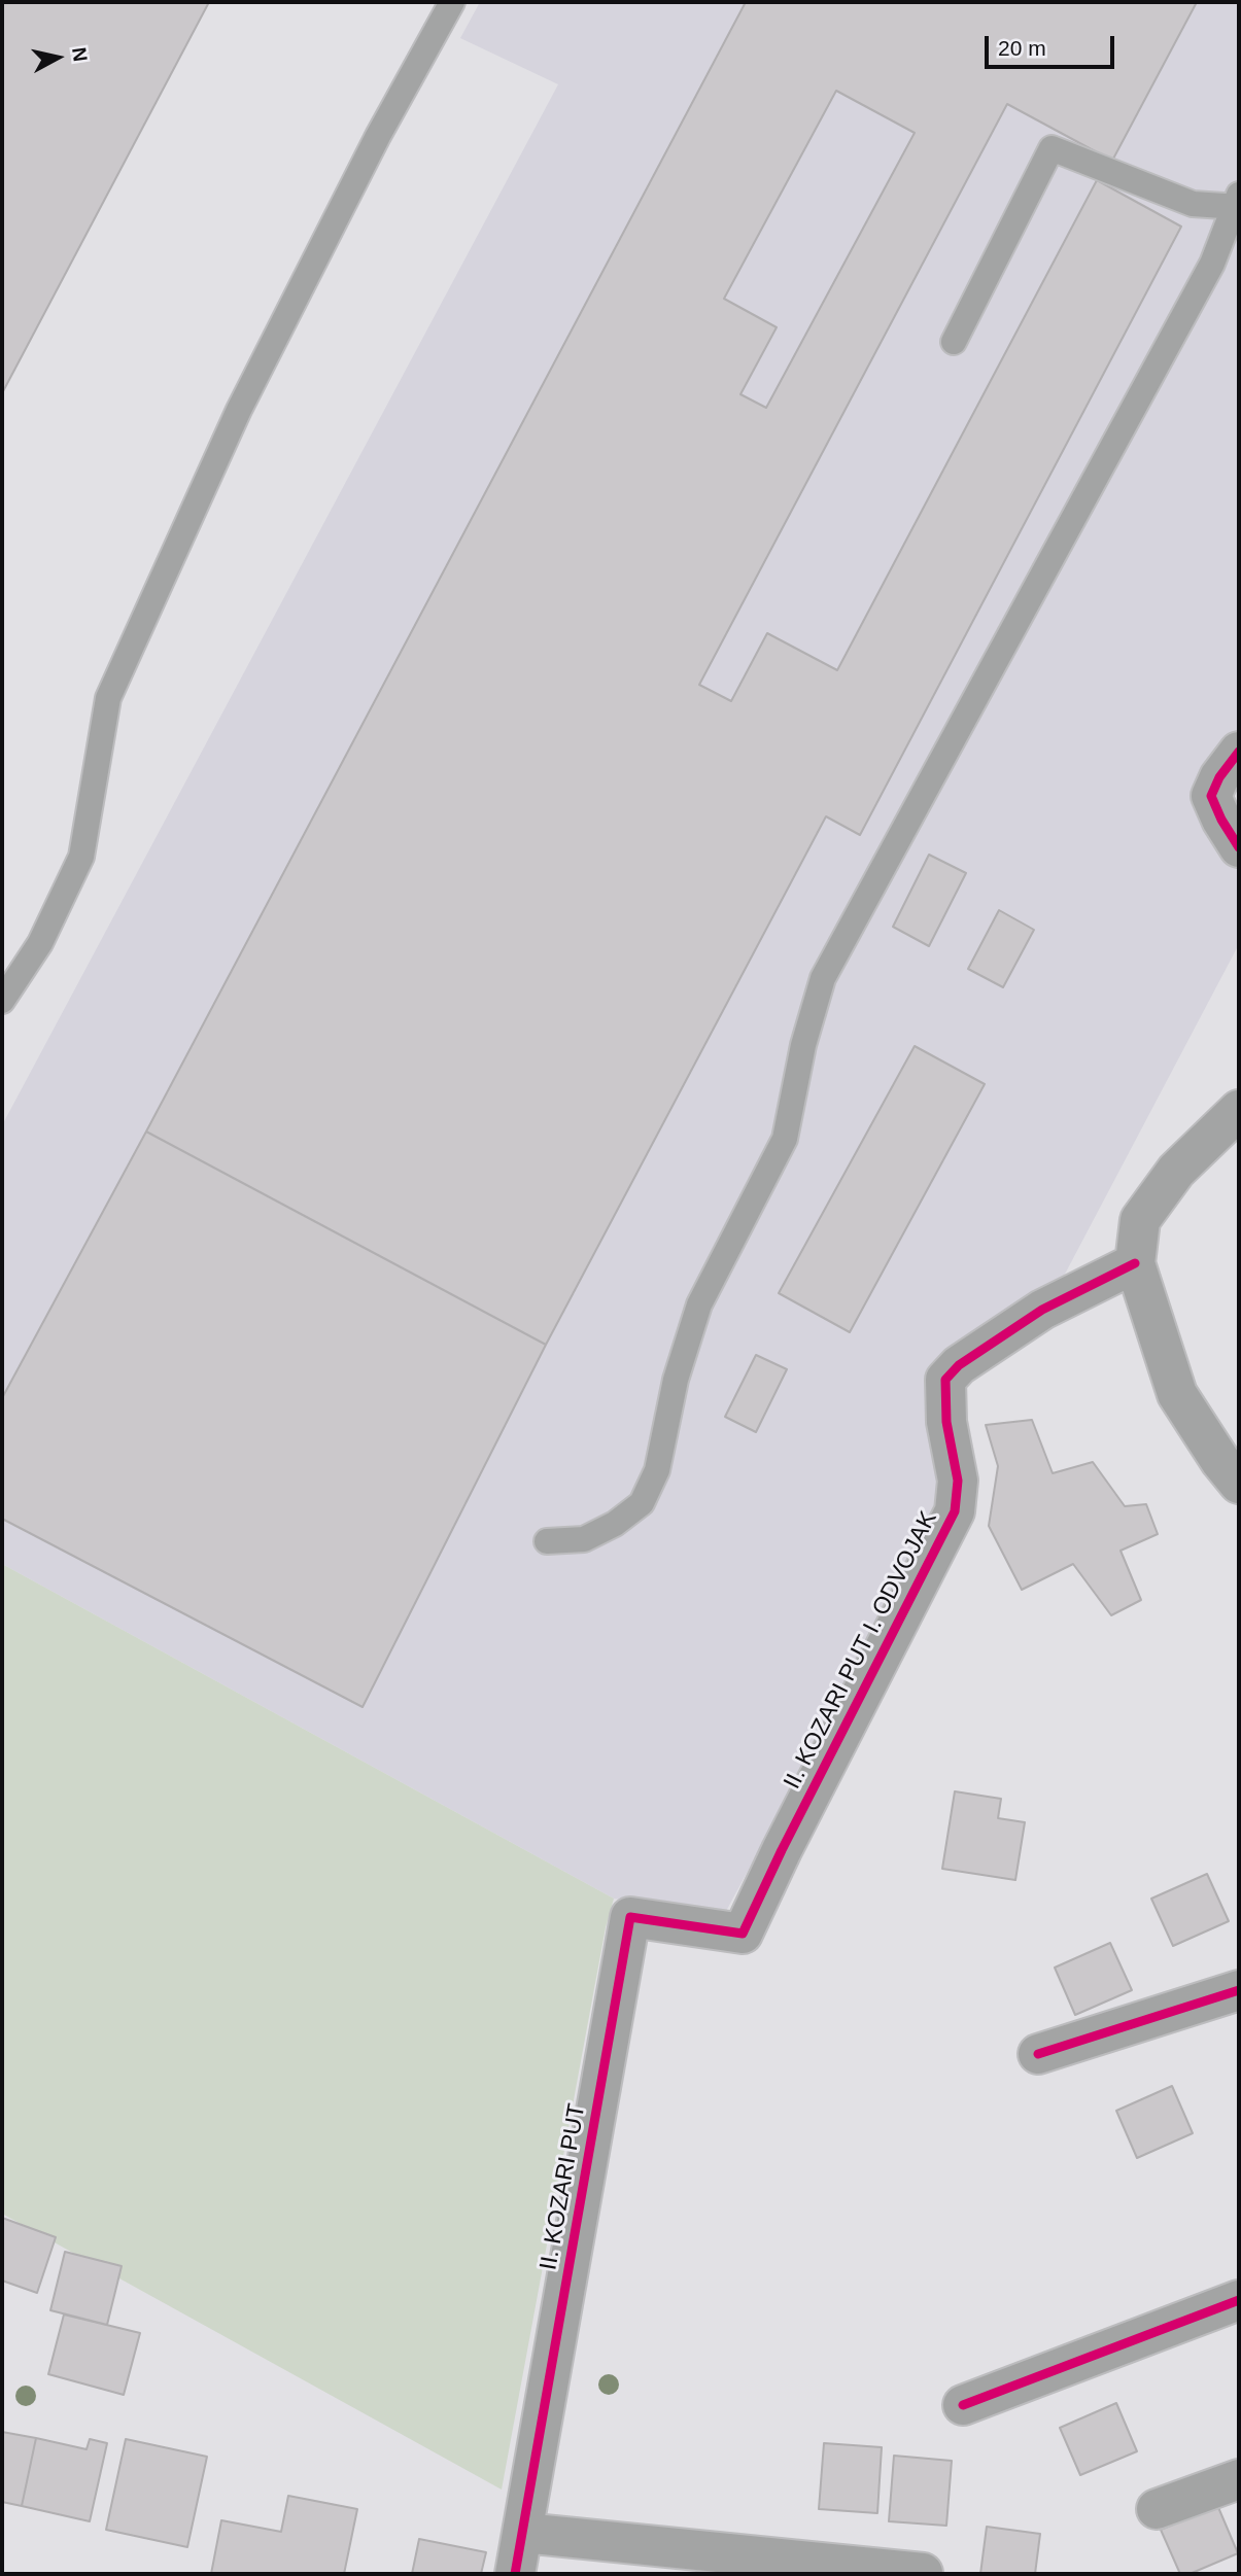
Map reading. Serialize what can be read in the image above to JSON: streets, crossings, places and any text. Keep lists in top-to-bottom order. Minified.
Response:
{"streets":{"street":["II. KOZARI PUT I. ODVOJAK","II. KOZARI PUT"]},"crossings":[["II. KOZARI PUT I. ODVOJAK","II. KOZARI PUT"]],"scale_bar":"20 m","north":"right"}
